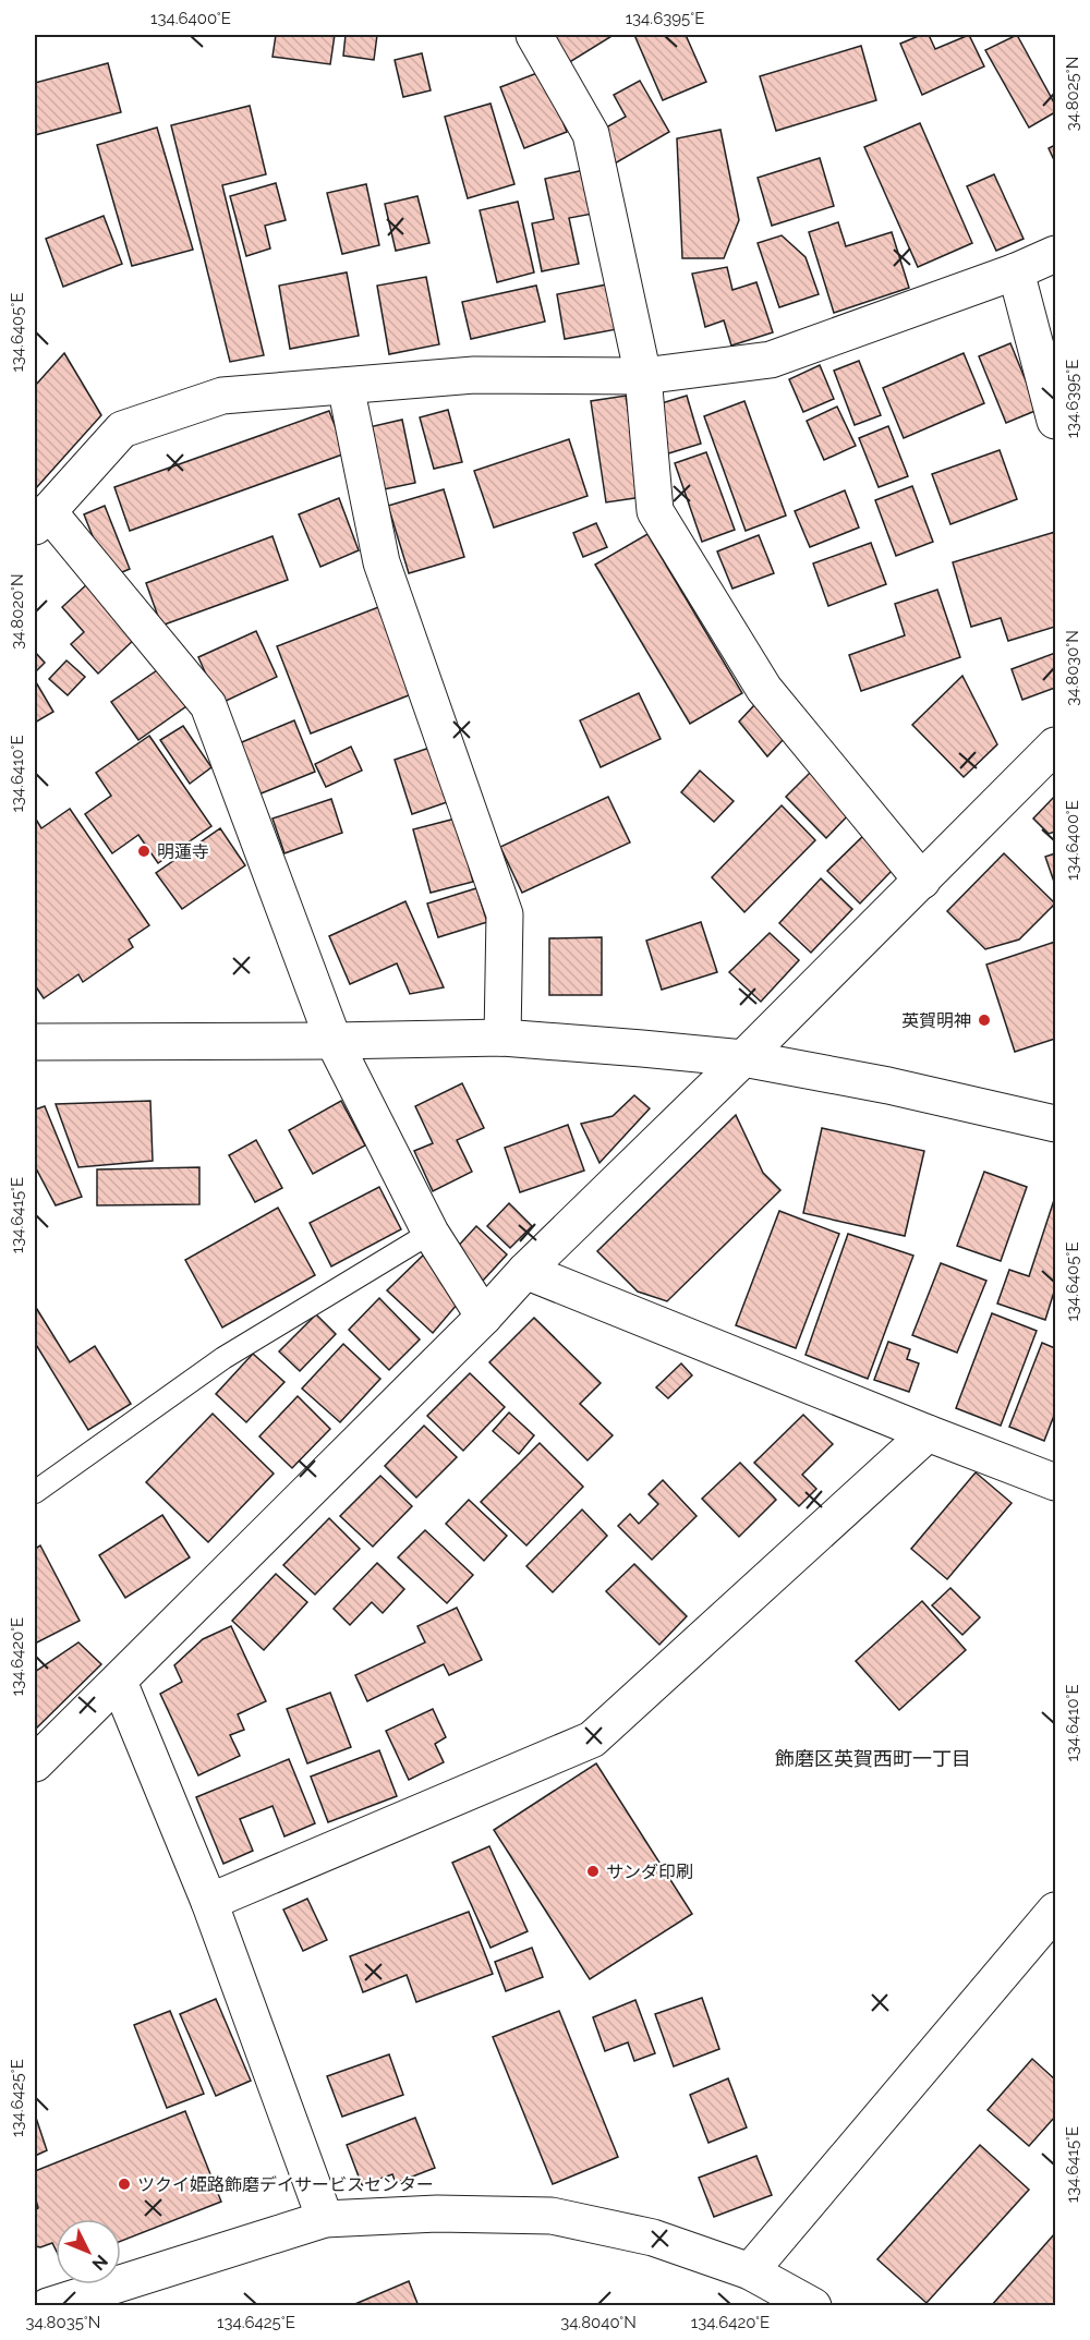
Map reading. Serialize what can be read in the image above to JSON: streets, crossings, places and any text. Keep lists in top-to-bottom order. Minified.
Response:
{"districts":["飾磨区英賀西町一丁目"],"places":["明蓮寺","英賀明神","サンダ印刷","ツクイ姫路飾磨デイサービスセンター"],"north":"bottom right","coordinates":["134.6400°E","134.6395°E","34.8025°N","134.6405°E","34.8020°N","34.8030°N","134.6410°E","134.6415°E","134.6420°E","134.6425°E","34.8035°N","34.8040°N"]}
